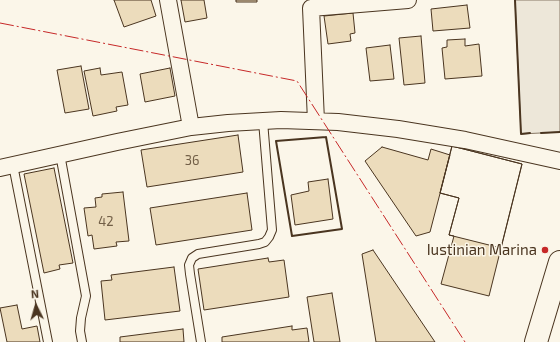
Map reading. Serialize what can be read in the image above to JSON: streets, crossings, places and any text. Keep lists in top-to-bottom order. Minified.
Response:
{"places":["Iustinian Marina"],"house_numbers":["36","42"],"north":"top"}
